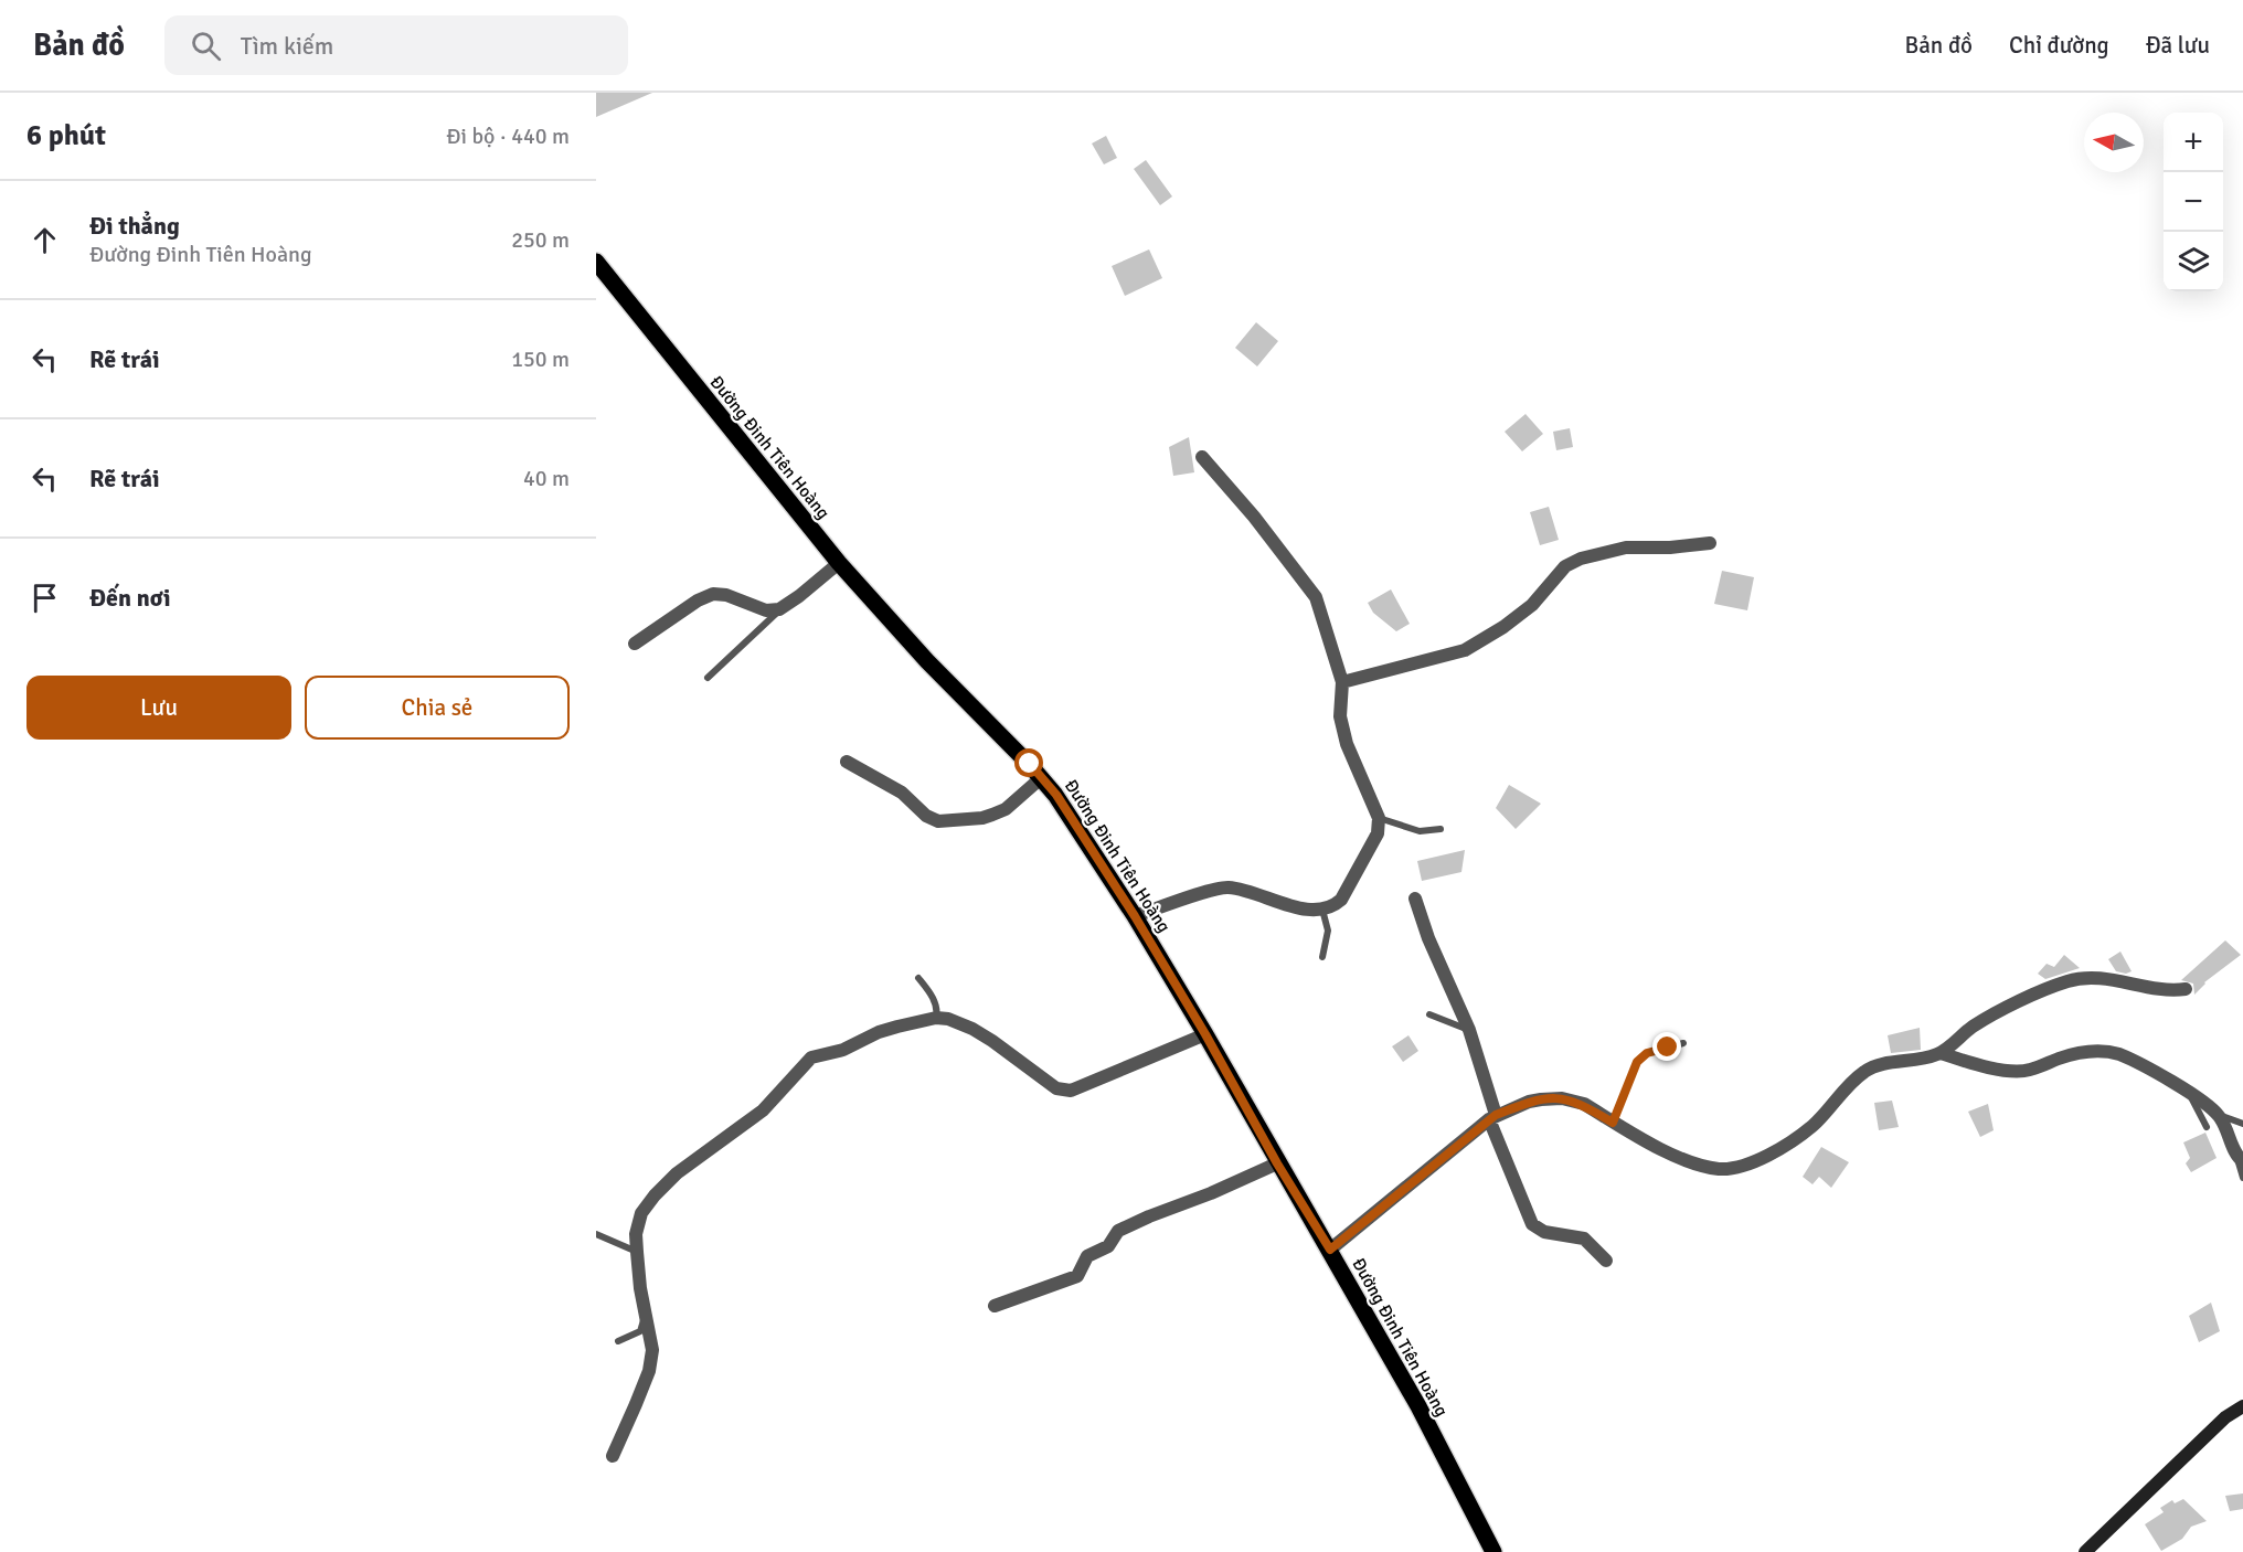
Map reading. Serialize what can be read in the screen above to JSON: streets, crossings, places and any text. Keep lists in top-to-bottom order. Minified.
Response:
{"streets":{"main road":["Đường Đinh Tiên Hoàng"]},"north":"left","page":{"header":"Bản đồ","search":"Tìm kiếm","nav":["Bản đồ","Chỉ đường","Đã lưu"],"heading":["6 phút","Đi bộ · 440 m"],"map_buttons":["+","−"],"list":[["Đi thẳng","Đường Đinh Tiên Hoàng","250 m"],["Rẽ trái","150 m"],["Rẽ trái","40 m"],"Đến nơi"],"buttons":["Lưu","Chia sẻ"]}}
